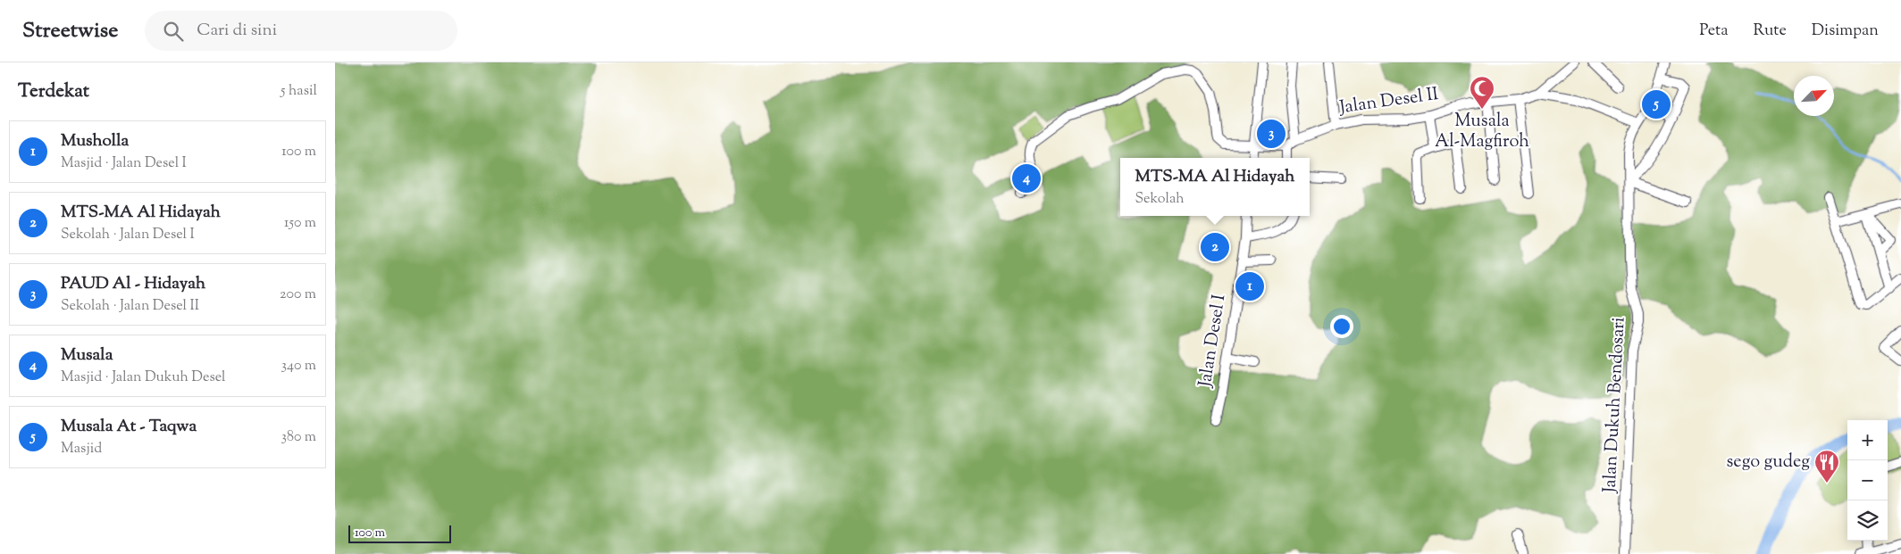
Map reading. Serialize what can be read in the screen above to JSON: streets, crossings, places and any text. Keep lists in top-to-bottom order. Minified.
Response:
{"streets":{"street":["Jalan Desel II","Jalan Desel I","Jalan Dukuh Bendosari"]},"places":{"mosque":["Musala Al-Magfiroh"],"restaurant":["sego gudeg"]},"scale_bar":"100 m","north":"top right","page":{"header":"Streetwise","search":"Cari di sini","nav":["Peta","Rute","Disimpan"],"heading":["Terdekat","5 hasil"],"pins":["5","3","4","2","1"],"list":[{"mark":"1","name":"Musholla","note":"Masjid · Jalan Desel I","value":"100 m"},{"mark":"2","name":"MTS-MA Al Hidayah","note":"Sekolah · Jalan Desel I","value":"150 m"},{"mark":"3","name":"PAUD Al - Hidayah","note":"Sekolah · Jalan Desel II","value":"200 m"},{"mark":"4","name":"Musala","note":"Masjid · Jalan Dukuh Desel","value":"340 m"},{"mark":"5","name":"Musala At - Taqwa","note":"Masjid","value":"380 m"}],"popup":["MTS-MA Al Hidayah","Sekolah"],"map_buttons":["+","−"],"scale":"100 m"}}
